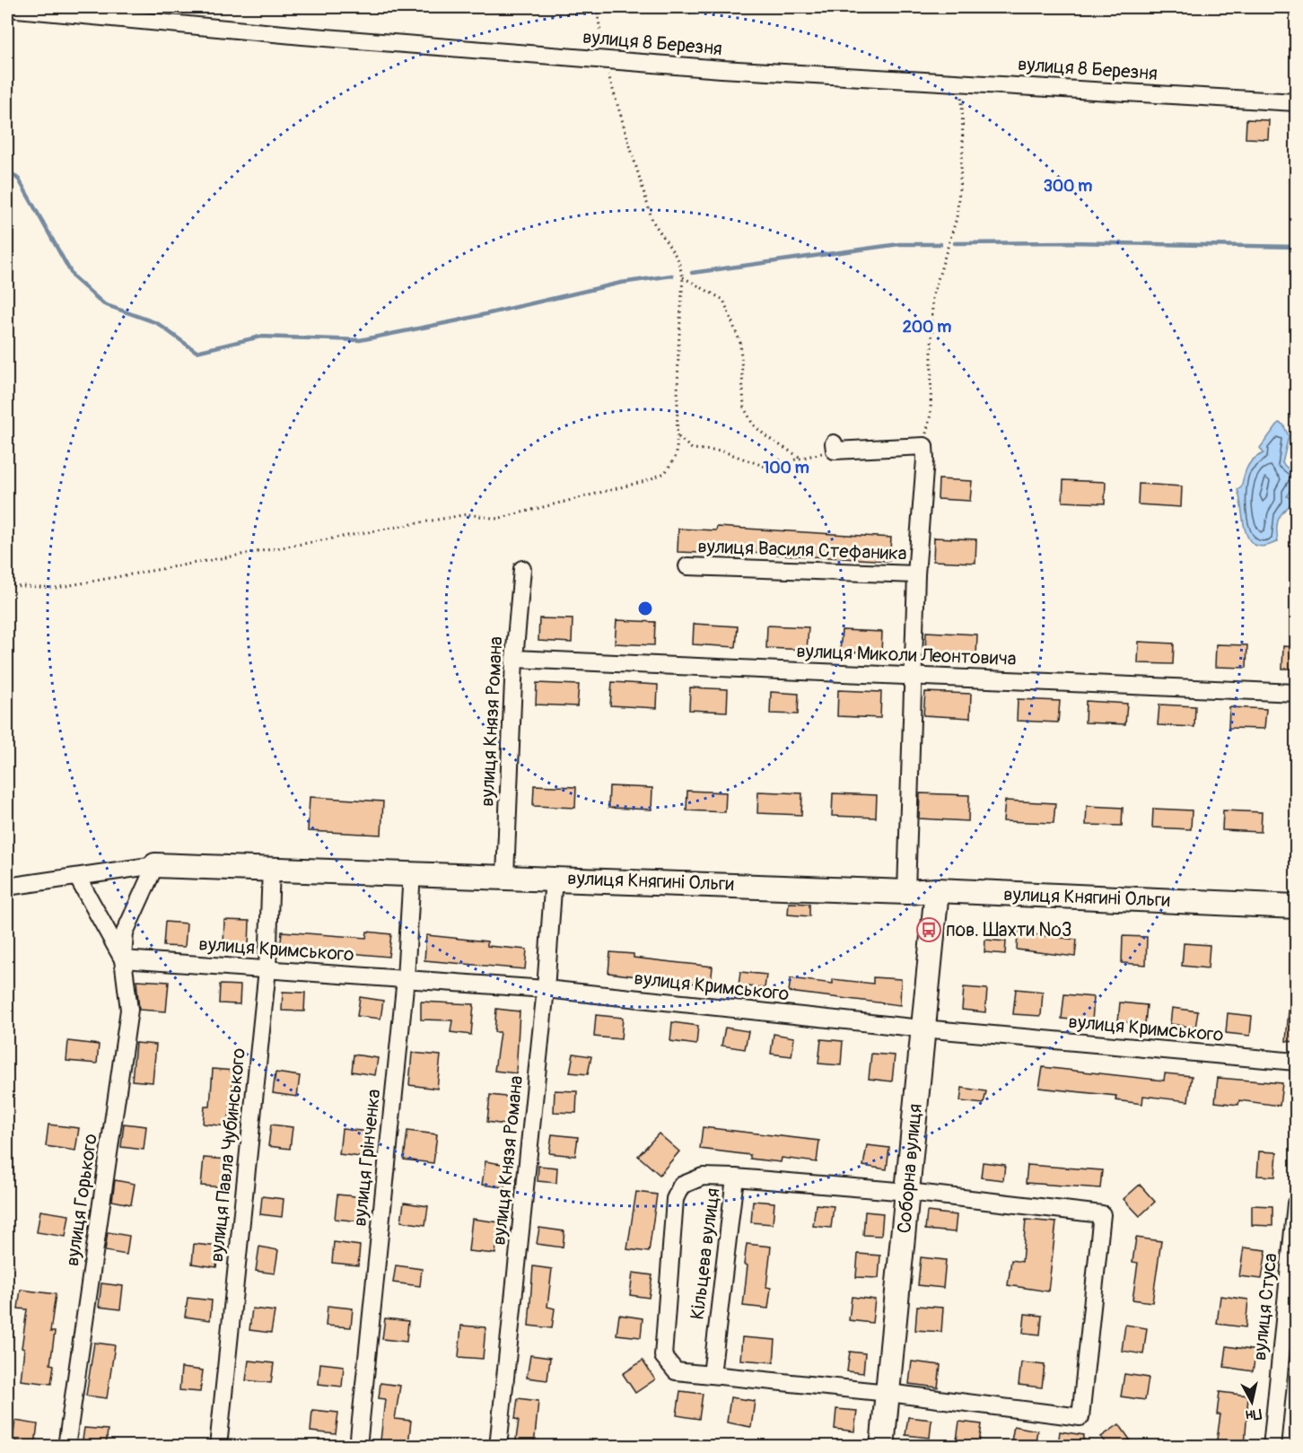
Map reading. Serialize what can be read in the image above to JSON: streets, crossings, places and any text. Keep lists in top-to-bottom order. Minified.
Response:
{"streets":{"street":["вулиця 8 Березня","вулиця Василя Стефаника","вулиця Миколи Леонтовича","вулиця Князя Романа","вулиця Княгині Ольги","вулиця Кримського","вулиця Павла Чубинського","вулиця Грінченка","Соборна вулиця","вулиця Горького","Кільцева вулиця","вулиця Стуса"]},"crossings":[["вулиця Миколи Леонтовича","вулиця Князя Романа"],["вулиця Князя Романа","вулиця Княгині Ольги"],["вулиця Князя Романа","вулиця Кримського"],["вулиця Княгині Ольги","вулиця Павла Чубинського"],["вулиця Княгині Ольги","вулиця Грінченка"],["вулиця Княгині Ольги","Соборна вулиця"],["вулиця Кримського","вулиця Павла Чубинського"],["вулиця Кримського","вулиця Грінченка"],["вулиця Кримського","Соборна вулиця"],["вулиця Кримського","вулиця Горького"],["Соборна вулиця","Кільцева вулиця"]],"places":{"bus stop":["пов. Шахти №3"]},"north":"bottom","rings":["300 m","200 m","100 m"]}
